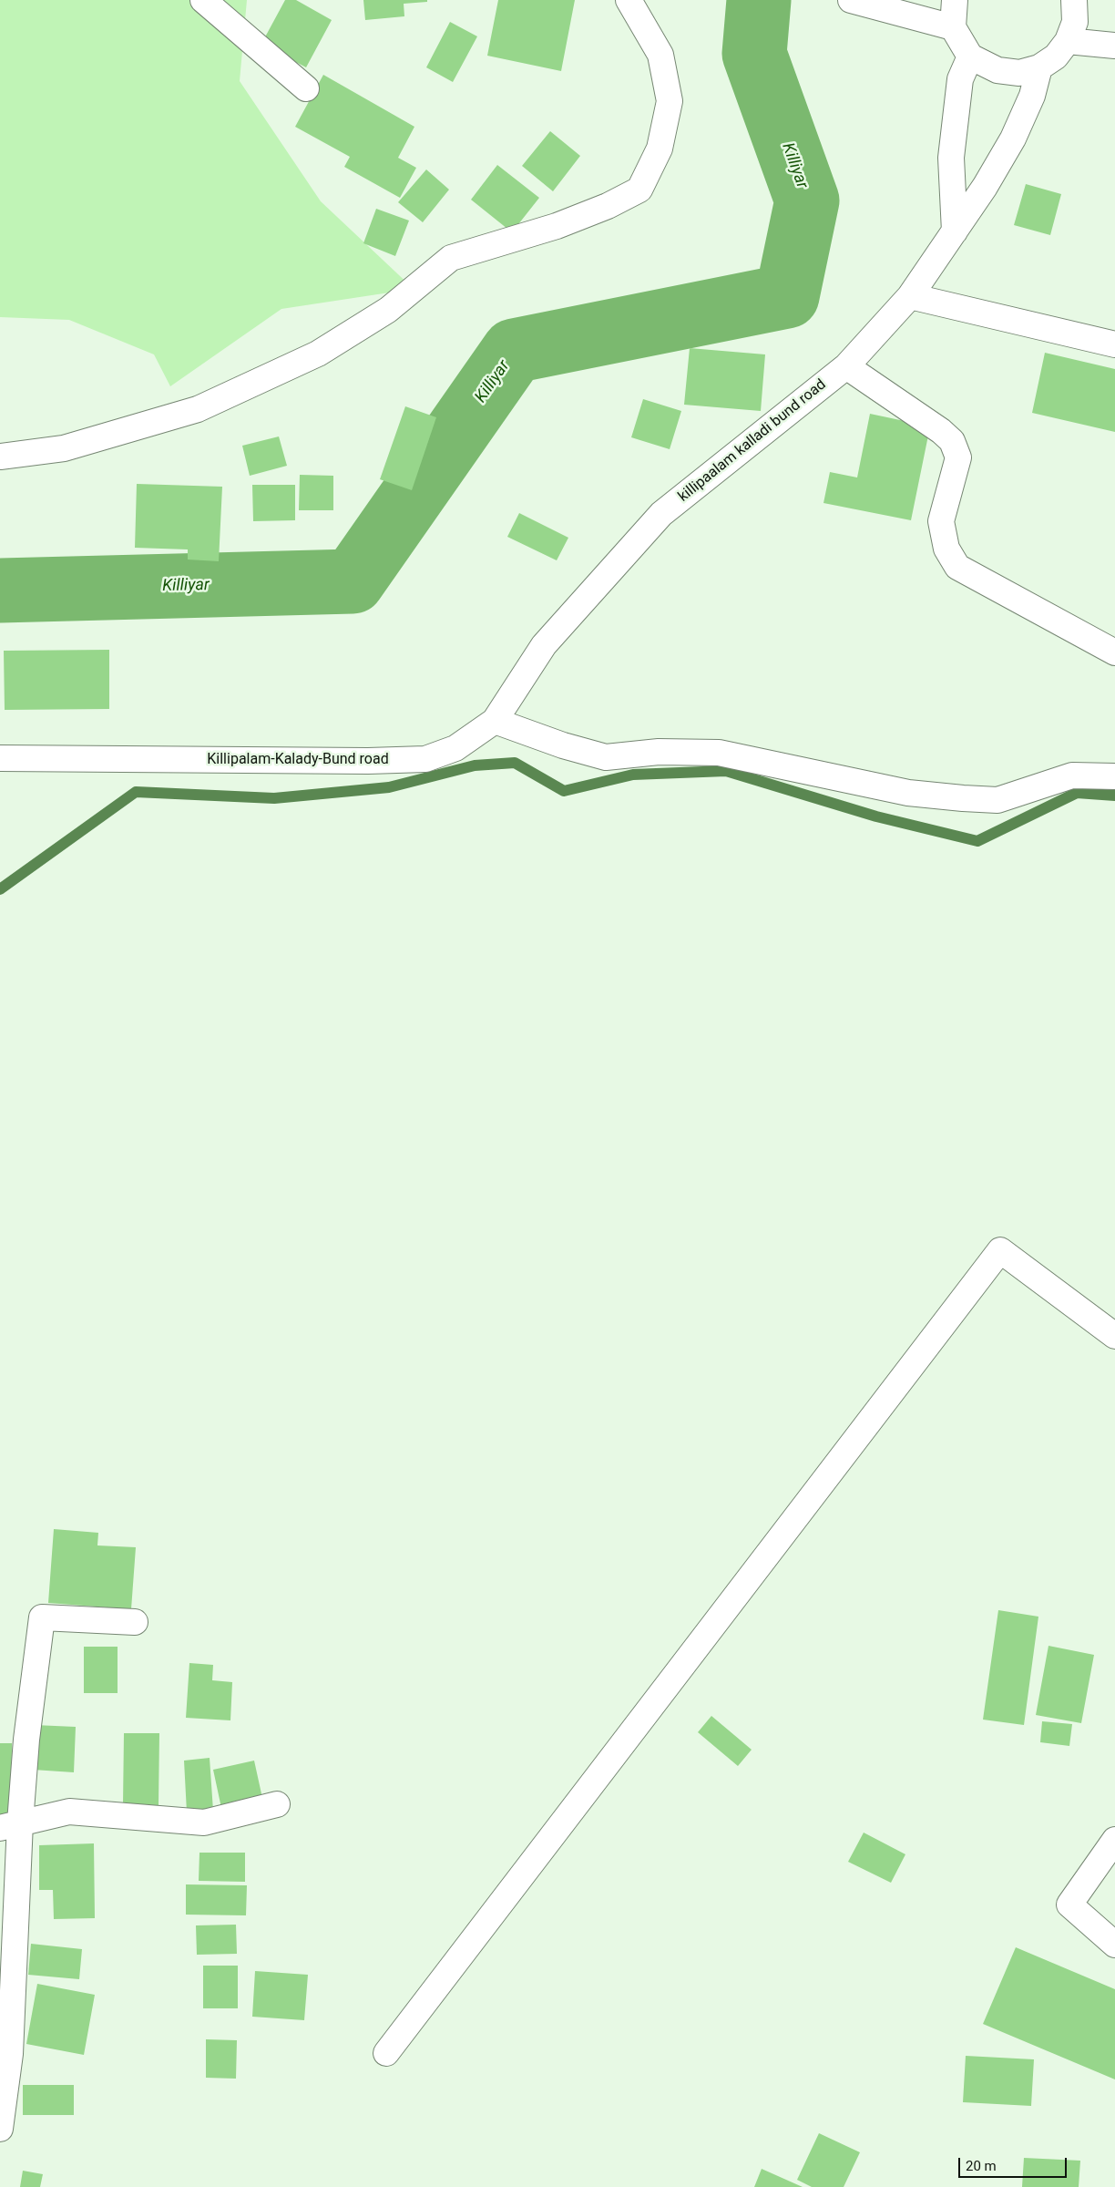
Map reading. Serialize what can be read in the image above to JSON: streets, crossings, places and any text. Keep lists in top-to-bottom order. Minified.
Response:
{"streets":{"street":["killipaalam kalladi bund road","Killipalam-Kalady-Bund road"]},"crossings":[["killipaalam kalladi bund road","Killipalam-Kalady-Bund road"]],"water":["Killiyar"],"scale_bar":"20 m"}
